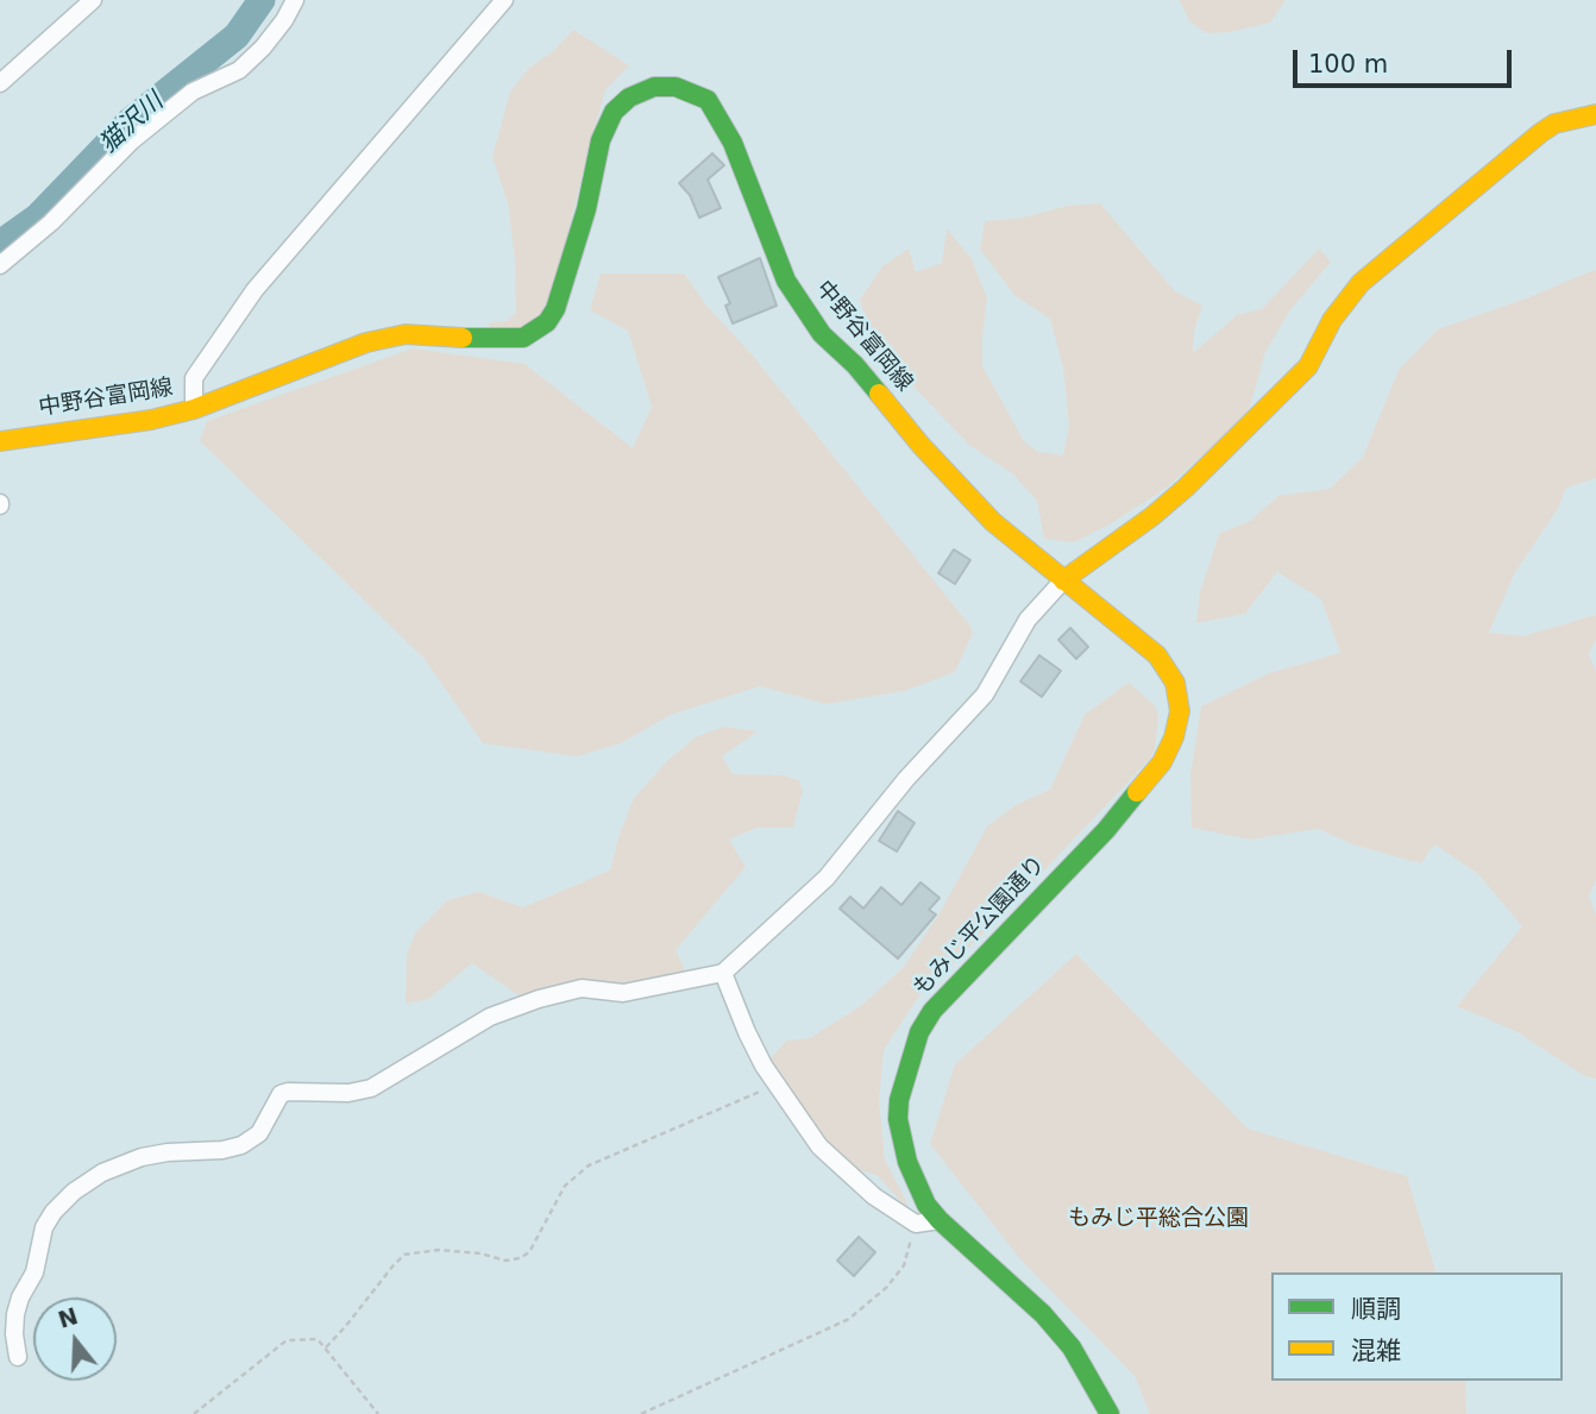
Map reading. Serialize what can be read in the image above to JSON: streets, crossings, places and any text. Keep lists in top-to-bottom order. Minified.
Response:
{"streets":{"main road":["中野谷富岡線","もみじ平公園通り"]},"crossings":[["中野谷富岡線","もみじ平公園通り"]],"water":["猫沢川"],"parks":["もみじ平総合公園"],"legend":["順調","混雑"],"scale_bar":"100 m","north":"top"}
